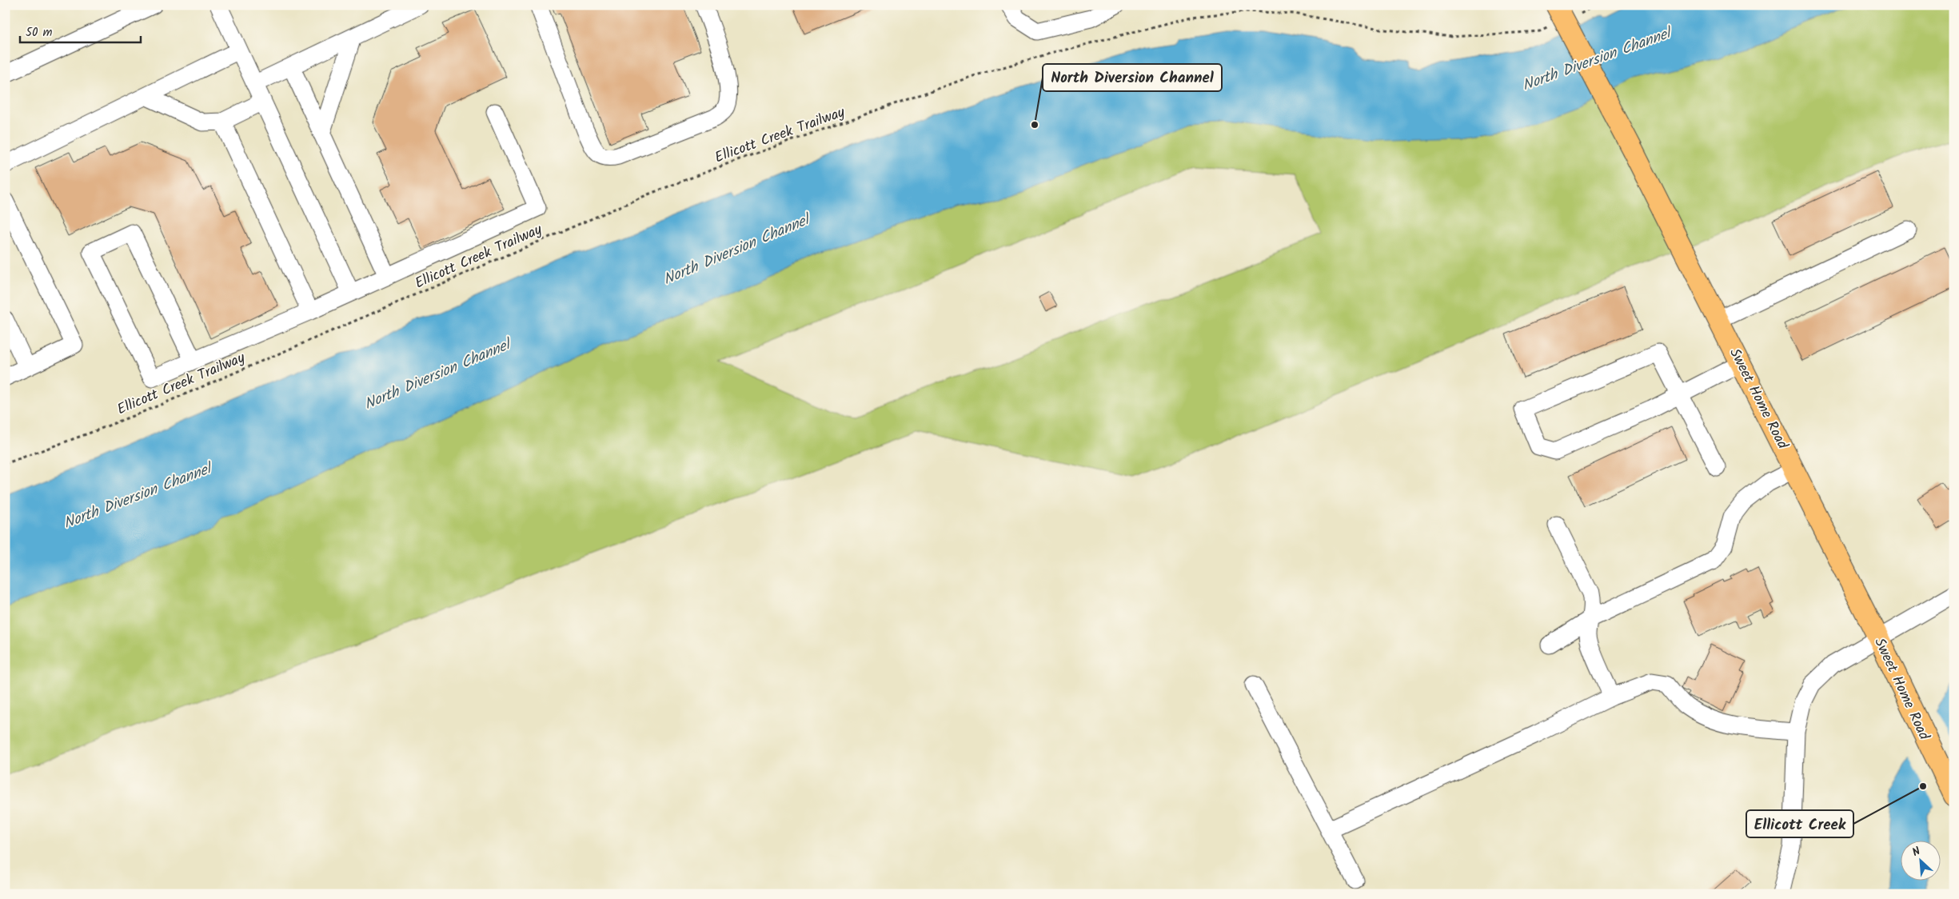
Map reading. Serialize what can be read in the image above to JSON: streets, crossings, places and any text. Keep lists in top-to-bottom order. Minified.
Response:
{"streets":{"main road":["Sweet Home Road"],"path":["Ellicott Creek Trailway"]},"water":["North Diversion Channel"],"places":["North Diversion Channel","Ellicott Creek"],"scale_bar":"50 m","north":"top left"}
